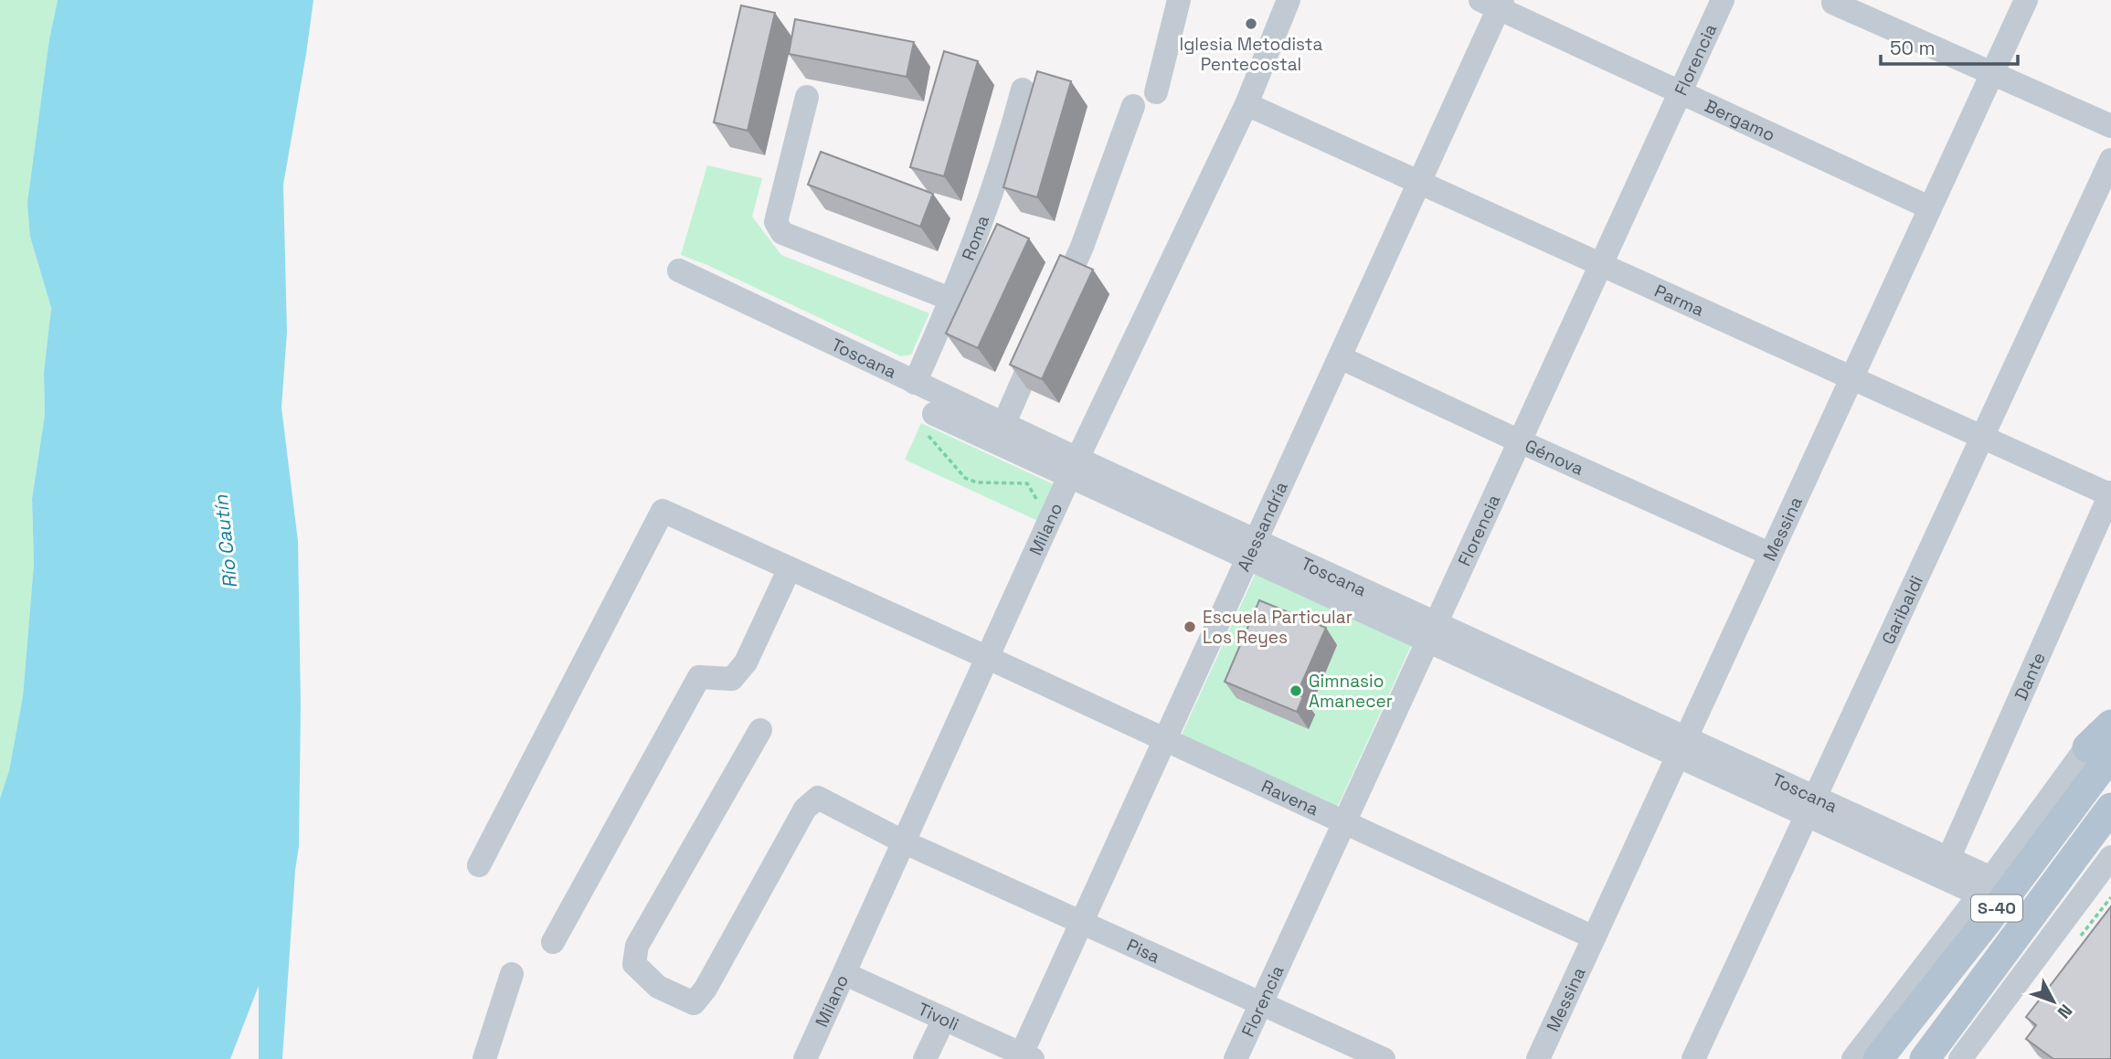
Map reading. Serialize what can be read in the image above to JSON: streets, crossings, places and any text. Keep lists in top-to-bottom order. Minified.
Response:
{"streets":{"main road":["S-40"],"street":["Florencia","Bergamo","Roma","Parma","Toscana","Génova","Alessandría","Milano","Messina","Garibaldi","Dante","Ravena","Pisa","Tivoli"]},"crossings":[["Florencia","Bergamo"],["Florencia","Parma"],["Florencia","Toscana"],["Florencia","Génova"],["Florencia","Ravena"],["Florencia","Pisa"],["Bergamo","Alessandría"],["Bergamo","Messina"],["Roma","Toscana"],["Parma","Alessandría"],["Parma","Milano"],["Parma","Messina"],["Parma","Garibaldi"],["Parma","Dante"],["Toscana","Alessandría"],["Toscana","Milano"],["Toscana","Messina"],["Toscana","Garibaldi"],["Toscana","Dante"],["Génova","Alessandría"],["Génova","Messina"],["Alessandría","Ravena"],["Alessandría","Pisa"],["Alessandría","Tivoli"],["Milano","Ravena"],["Milano","Pisa"],["Milano","Tivoli"],["Messina","Ravena"]],"water":["Río Cautín"],"places":["Iglesia Metodista Pentecostal","Escuela Particular Los Reyes","Gimnasio Amanecer"],"scale_bar":"50 m","north":"bottom right"}
